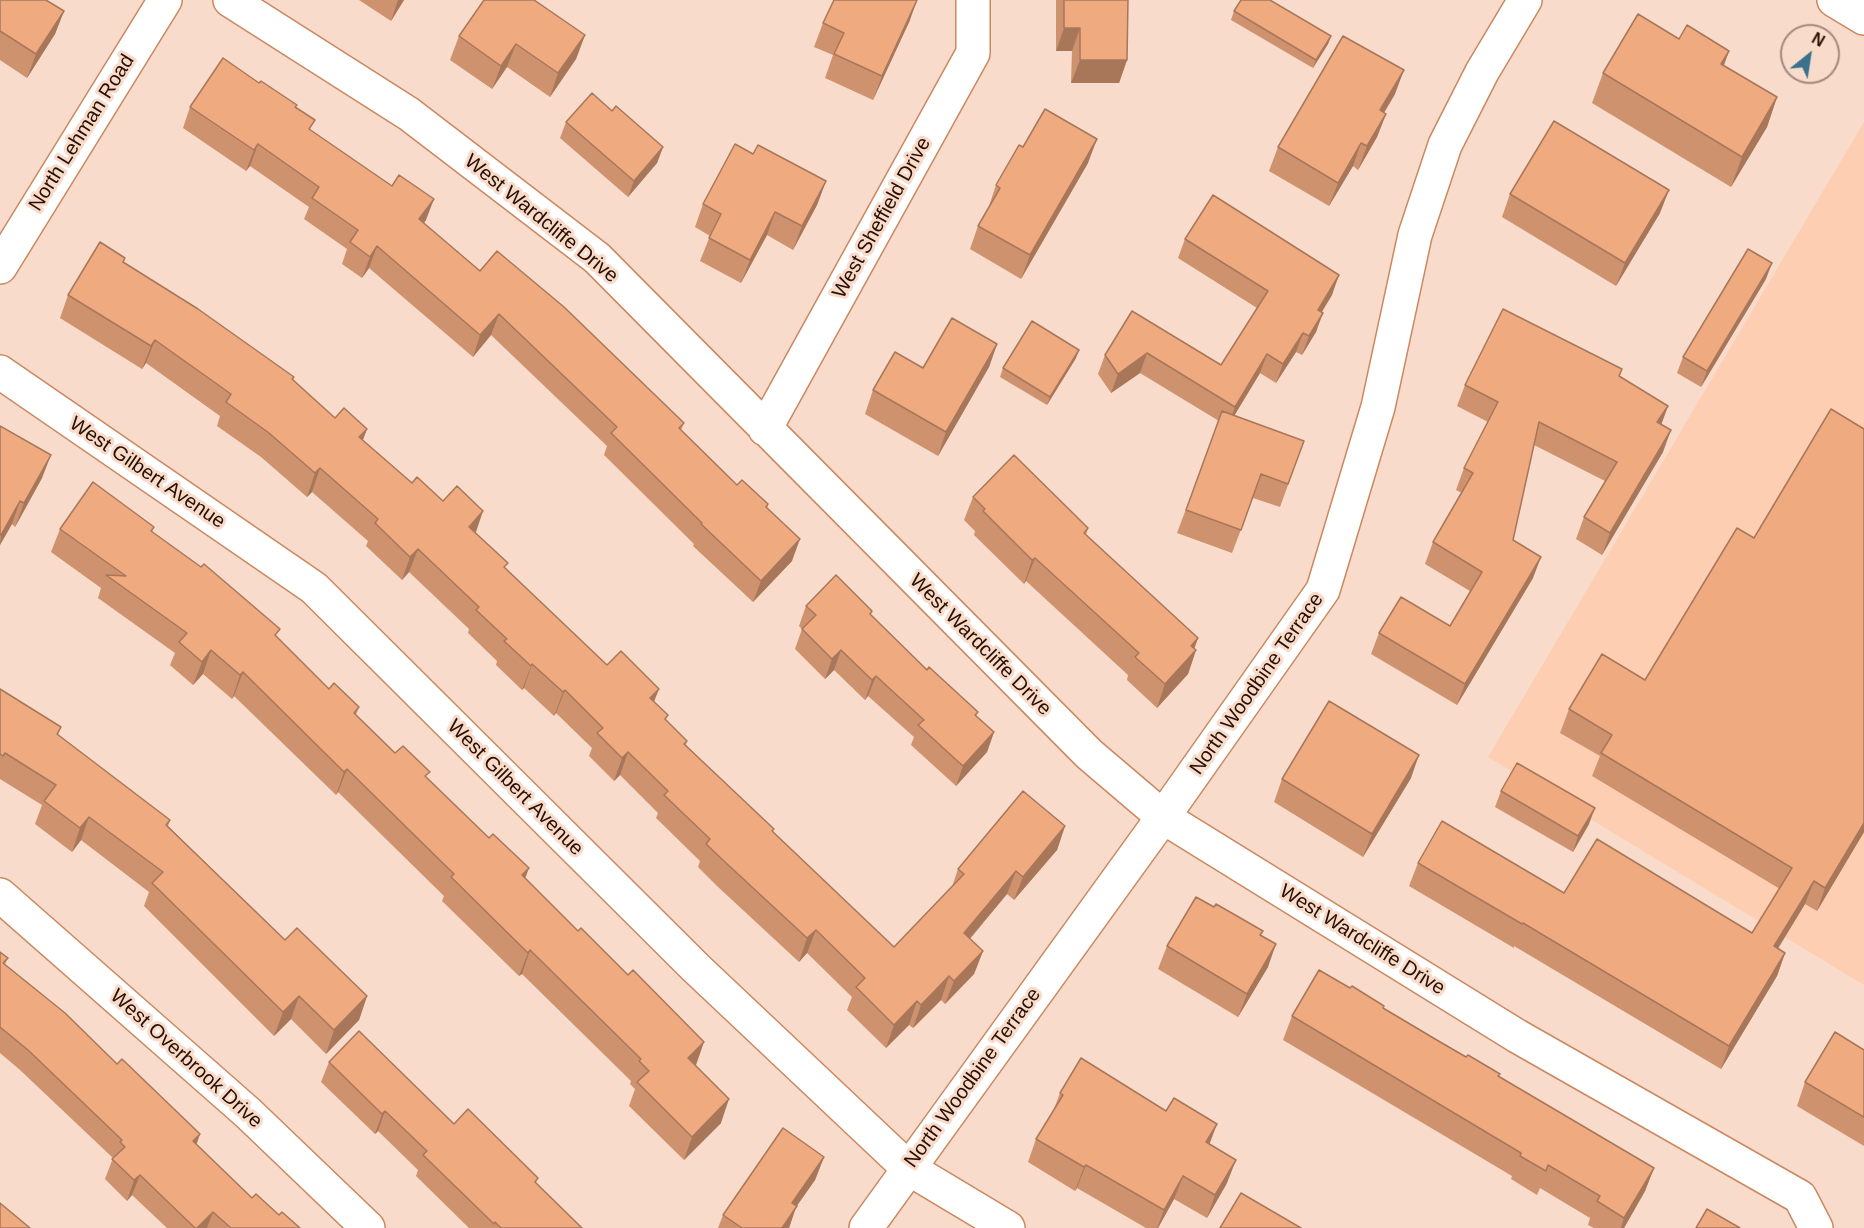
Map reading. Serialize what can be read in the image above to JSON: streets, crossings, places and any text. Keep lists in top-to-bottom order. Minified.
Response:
{"streets":{"street":["North Lehman Road","West Sheffield Drive","West Wardcliffe Drive","West Gilbert Avenue","North Woodbine Terrace","West Overbrook Drive"]},"crossings":[["West Sheffield Drive","West Wardcliffe Drive"],["West Wardcliffe Drive","North Woodbine Terrace"],["West Gilbert Avenue","North Woodbine Terrace"]],"north":"top right"}
